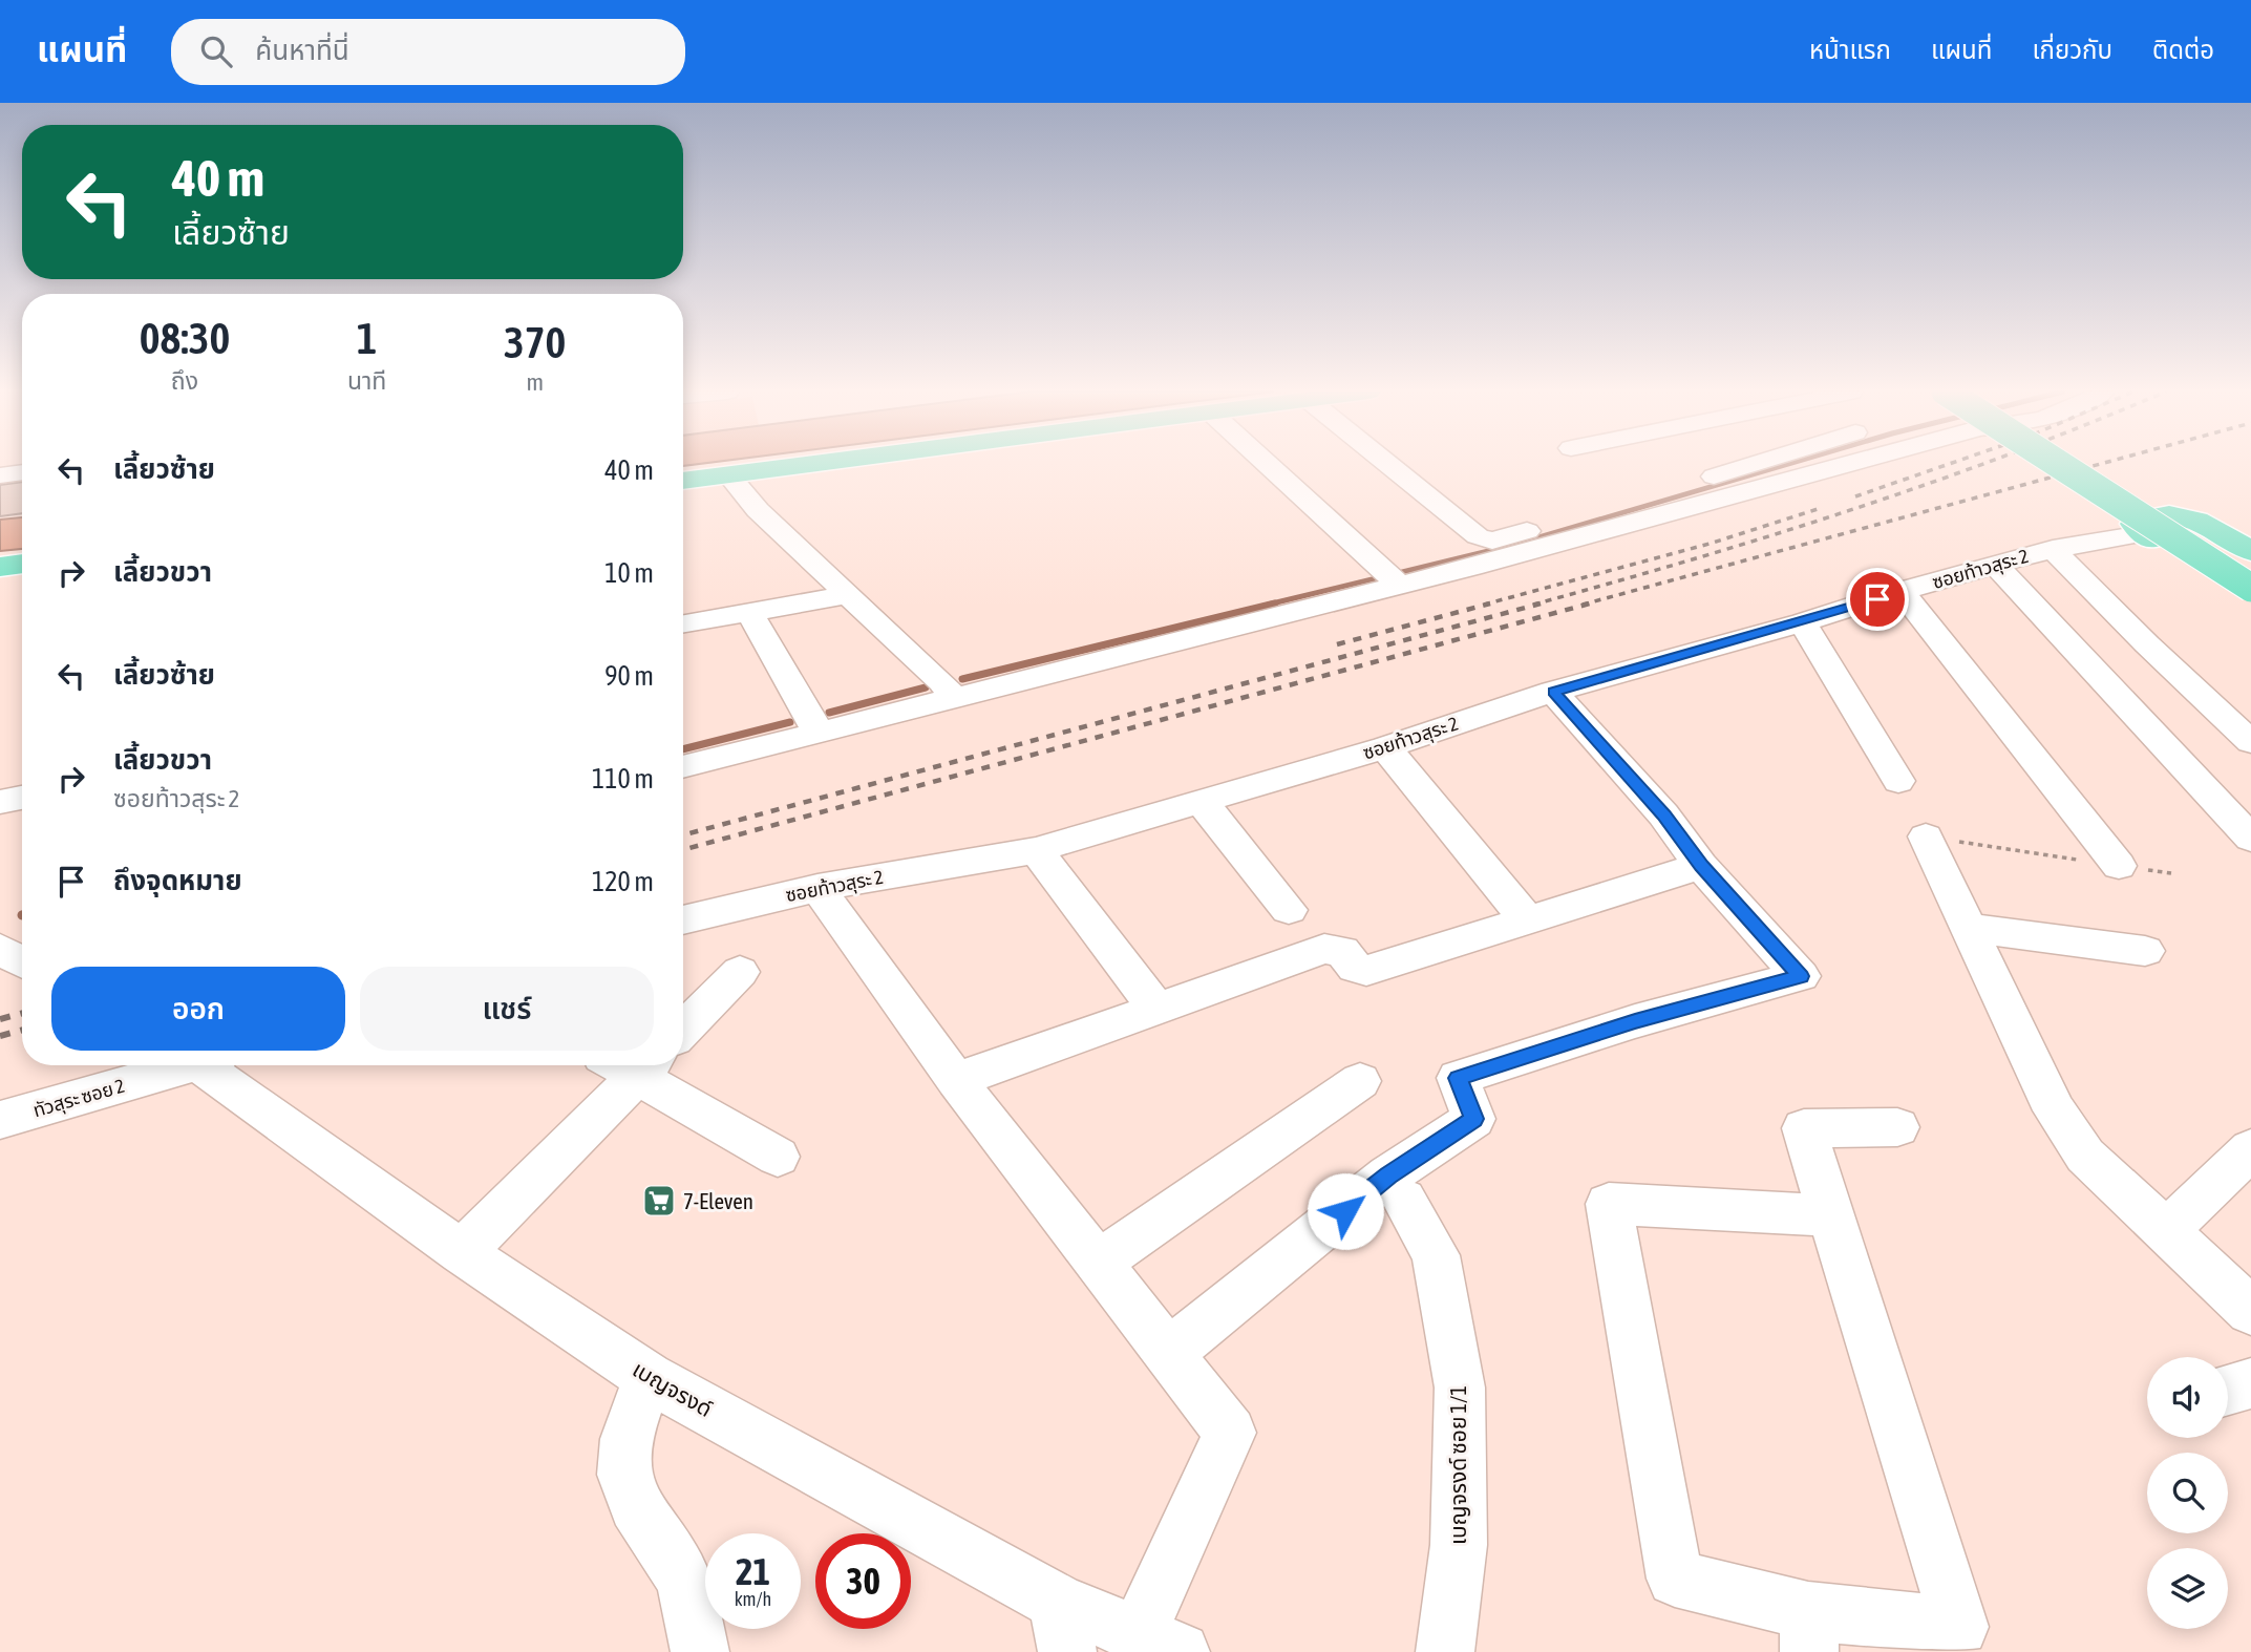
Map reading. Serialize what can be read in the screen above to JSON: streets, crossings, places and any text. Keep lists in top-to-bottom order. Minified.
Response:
{"streets":{"street":["ซอยท้าวสุระ 2","ทัวสุระ ซอย 2","เบญจรงด์","เบญจรงด์ ซอย 1/1"]},"places":{"supermarket":["7-Eleven"]},"page":{"header":"แผนที่","search":"ค้นหาที่นี่","nav":["หน้าแรก","แผนที่","เกี่ยวกับ","ติดต่อ"],"turn":["40 m","เลี้ยวซ้าย"],"eta":["08:30","ถึง","1","นาที","370","m"],"list":[{"name":"เลี้ยวซ้าย","value":"40 m"},{"name":"เลี้ยวขวา","value":"10 m"},{"name":"เลี้ยวซ้าย","value":"90 m"},{"name":"เลี้ยวขวา","note":"ซอยท้าวสุระ 2","value":"110 m"},{"name":"ถึงจุดหมาย","value":"120 m"}],"buttons":["ออก","แชร์"],"speed":"21 km/h","limit":"30"}}
